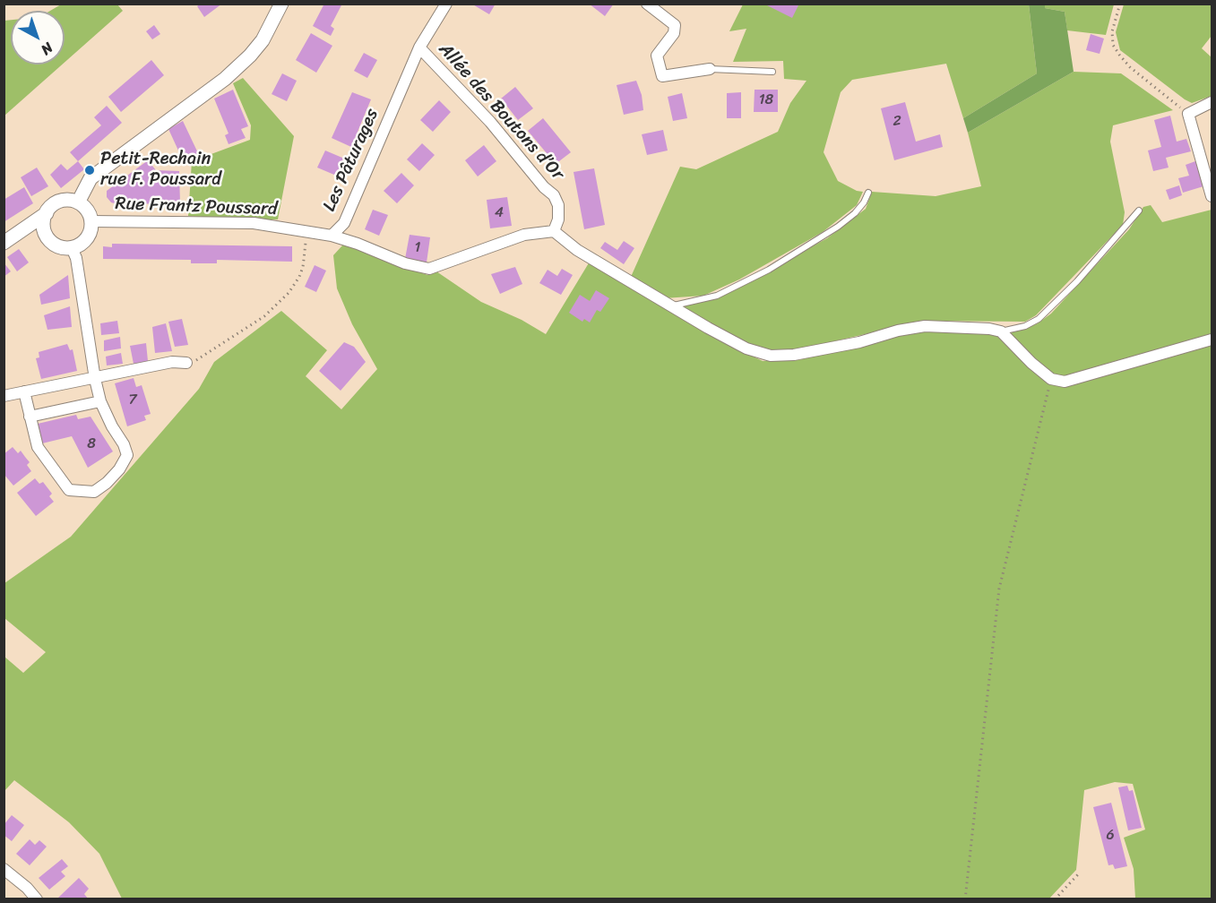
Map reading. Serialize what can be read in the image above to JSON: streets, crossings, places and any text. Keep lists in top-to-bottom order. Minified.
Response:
{"streets":{"street":["Allée des Boutons d’Or","Les Pâturages","Rue Frantz Poussard"]},"crossings":[["Allée des Boutons d’Or","Les Pâturages"],["Les Pâturages","Rue Frantz Poussard"]],"places":["Petit-Rechain rue F. Poussard"],"house_numbers":["18","2","4","1","7","8","6"],"north":"bottom right"}
